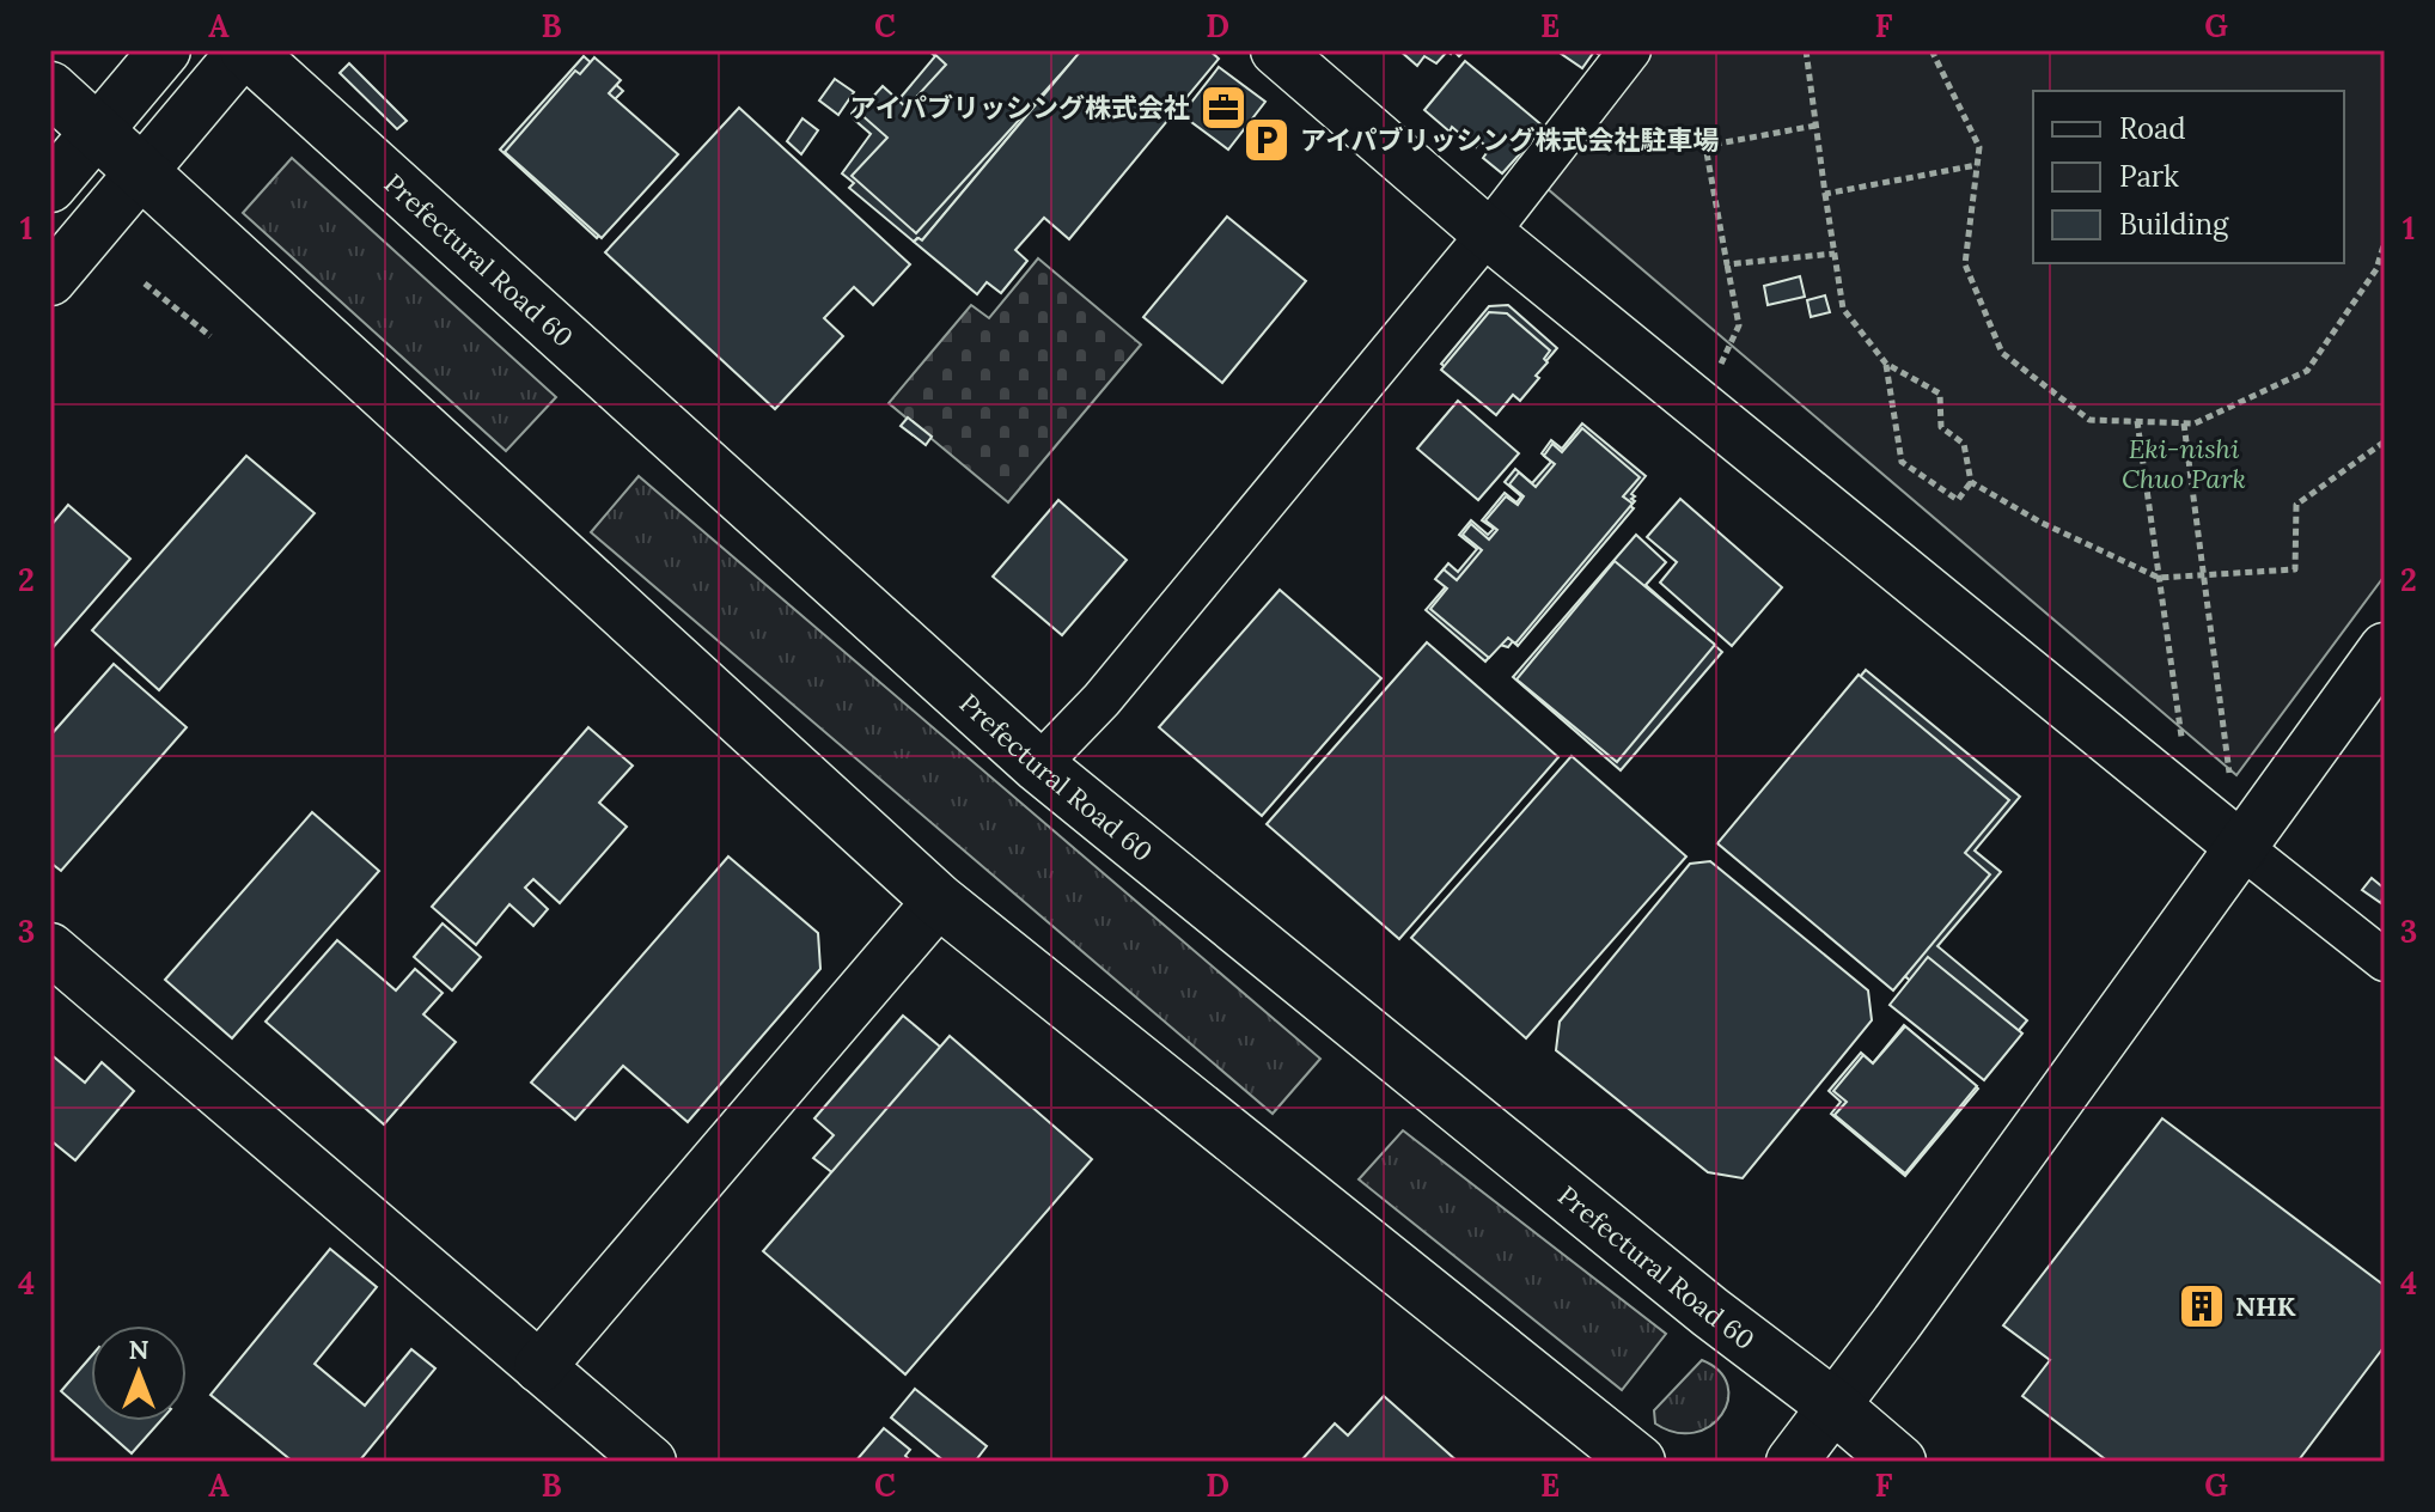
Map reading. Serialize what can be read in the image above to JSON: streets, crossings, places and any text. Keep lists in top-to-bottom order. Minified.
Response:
{"streets":{"main road":["Prefectural Road 60"]},"parks":["Eki-nishi Chuo Park"],"places":{"office":["アイパブリッシング株式会社"],"parking":["アイパブリッシング株式会社駐車場"],"building":["NHK"]},"legend":["Road","Park","Building"],"north":"top","grid":{"columns":["A","B","C","D","E","F","G"],"rows":["1","2","3","4"]}}
